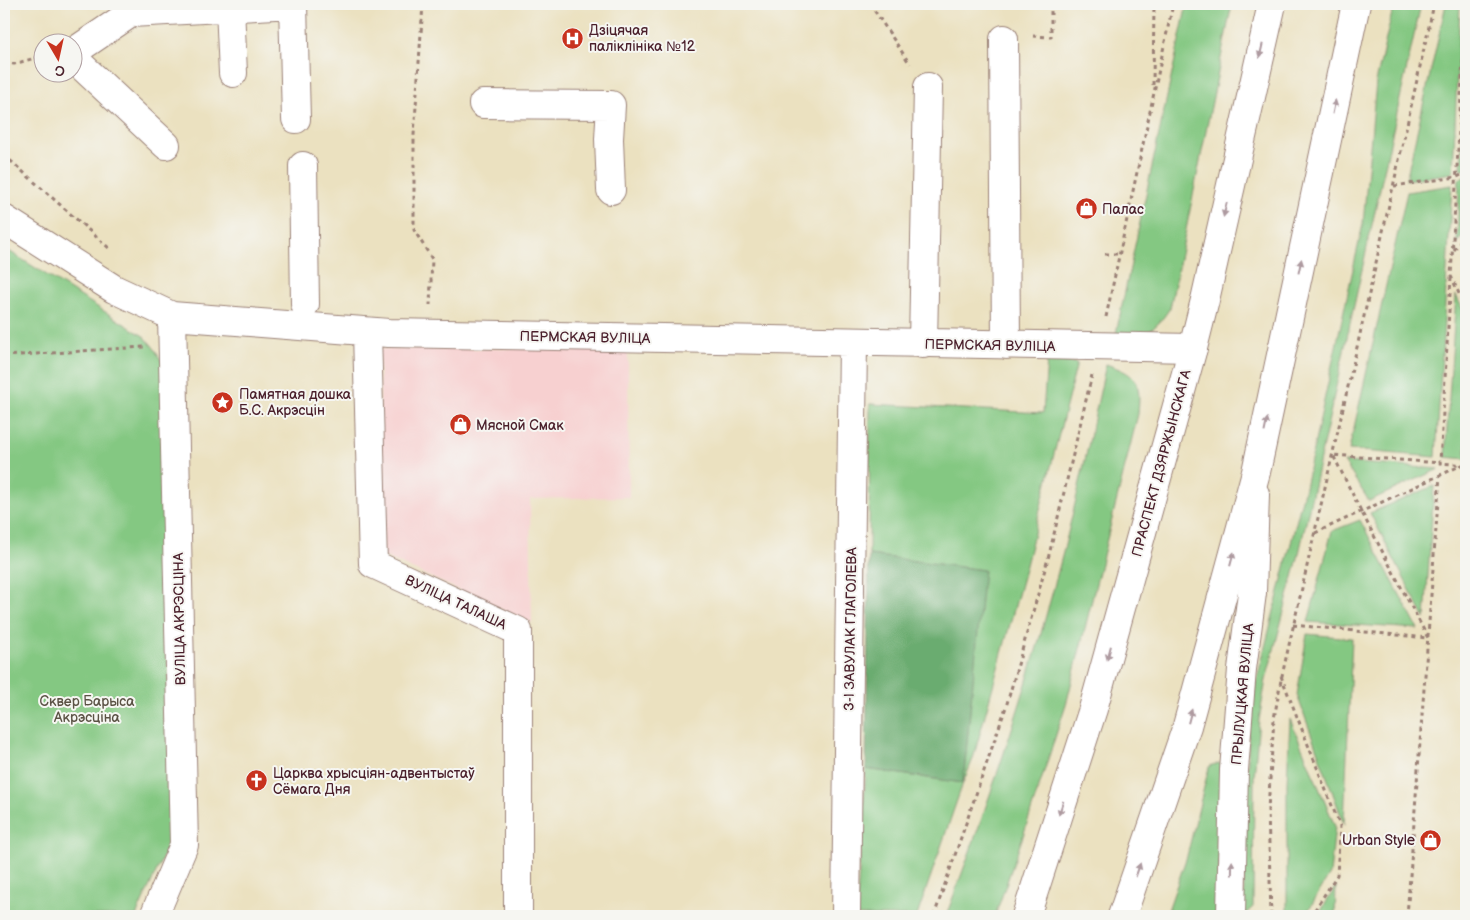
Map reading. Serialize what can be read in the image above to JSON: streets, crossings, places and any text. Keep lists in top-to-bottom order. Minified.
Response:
{"streets":{"street":["ПЕРМСКАЯ ВУЛІЦА","ПРАСПЕКТ ДЗЯРЖЫНСКАГА","ВУЛІЦА ТАЛАША","ВУЛІЦА АКРЭСЦІНА","3-І ЗАВУЛАК ГЛАГОЛЕВА","ПРЫЛУЦКАЯ ВУЛІЦА"]},"crossings":[["ПЕРМСКАЯ ВУЛІЦА","ПРАСПЕКТ ДЗЯРЖЫНСКАГА"],["ПЕРМСКАЯ ВУЛІЦА","ВУЛІЦА ТАЛАША"],["ПЕРМСКАЯ ВУЛІЦА","ВУЛІЦА АКРЭСЦІНА"],["ПЕРМСКАЯ ВУЛІЦА","3-І ЗАВУЛАК ГЛАГОЛЕВА"]],"parks":["Сквер Барыса Акрэсціна"],"places":{"hospital":["Дзіцячая паліклініка №12"],"shop":["Палас","Мясной Смак","Urban Style"],"place":["Памятная дошка Б.С. Акрэсцін"],"church":["Царква хрысціян-адвентыстаў Сёмага Дня"]},"north":"bottom"}
